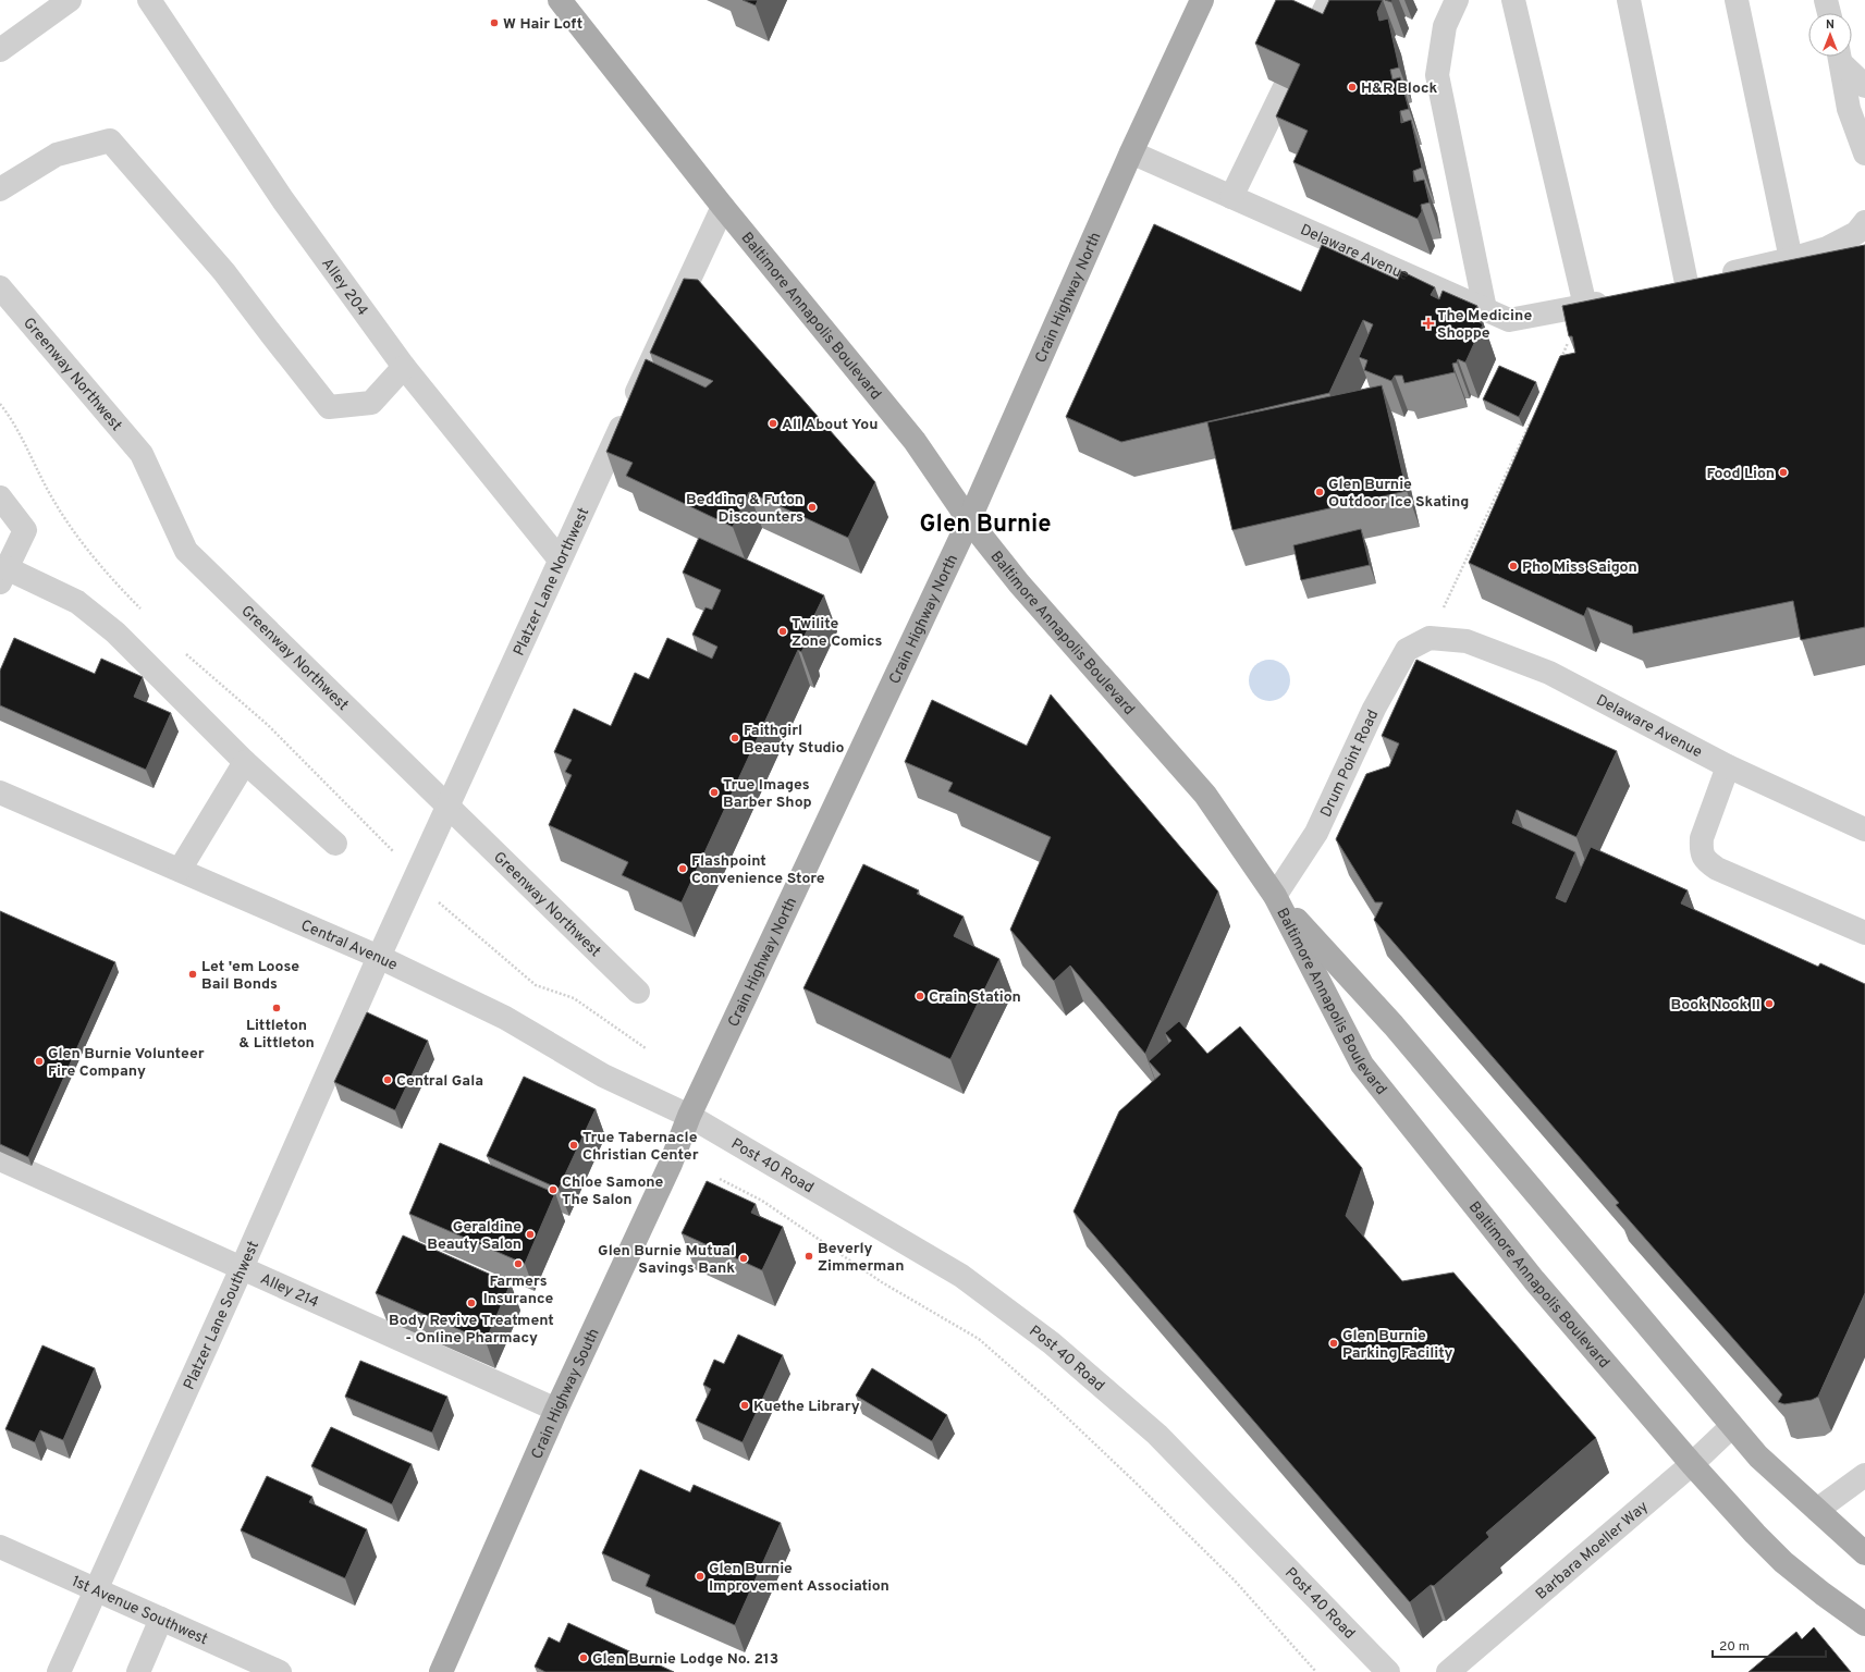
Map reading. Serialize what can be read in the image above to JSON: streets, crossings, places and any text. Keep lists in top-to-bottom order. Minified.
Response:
{"streets":{"main road":["Crain Highway North","Baltimore Annapolis Boulevard","Crain Highway South"],"street":["Delaware Avenue","Alley 204","Greenway Northwest","Platzer Lane Northwest","Drum Point Road","Central Avenue","Post 40 Road","Alley 214","Platzer Lane Southwest","Barbara Moeller Way","1st Avenue Southwest"]},"crossings":[["Delaware Avenue","Crain Highway North"],["Delaware Avenue","Drum Point Road"],["Alley 204","Platzer Lane Northwest"],["Crain Highway North","Baltimore Annapolis Boulevard"],["Crain Highway North","Central Avenue"],["Crain Highway North","Post 40 Road"],["Crain Highway North","Crain Highway South"],["Baltimore Annapolis Boulevard","Platzer Lane Northwest"],["Baltimore Annapolis Boulevard","Drum Point Road"],["Baltimore Annapolis Boulevard","Barbara Moeller Way"],["Greenway Northwest","Platzer Lane Northwest"],["Platzer Lane Northwest","Central Avenue"],["Platzer Lane Northwest","Platzer Lane Southwest"],["Central Avenue","Post 40 Road"],["Central Avenue","Platzer Lane Southwest"],["Central Avenue","Crain Highway South"],["Post 40 Road","Crain Highway South"],["Alley 214","Platzer Lane Southwest"],["Alley 214","Crain Highway South"],["Platzer Lane Southwest","1st Avenue Southwest"]],"districts":["Glen Burnie"],"places":{"other":["W Hair Loft","H&R Block","All About You","Food Lion","Glen Burnie Outdoor Ice Skating","Bedding & Futon Discounters","Pho Miss Saigon","Twilite Zone Comics","Faithgirl Beauty Studio","True Images Barber Shop","Flashpoint Convenience Store","Let 'em Loose Bail Bonds","Crain Station","Book Nook II","Littleton & Littleton","Glen Burnie Volunteer Fire Company","Central Gala","True Tabernacle Christian Center","Chloe Samone The Salon","Geraldine Beauty Salon","Beverly Zimmerman","Glen Burnie Mutual Savings Bank","Farmers Insurance","Body Revive Treatment - Online Pharmacy","Glen Burnie Parking Facility","Kuethe Library","Glen Burnie Improvement Association","Glen Burnie Lodge No. 213"],"health":["The Medicine Shoppe"]},"scale_bar":"20 m","north":"top"}
